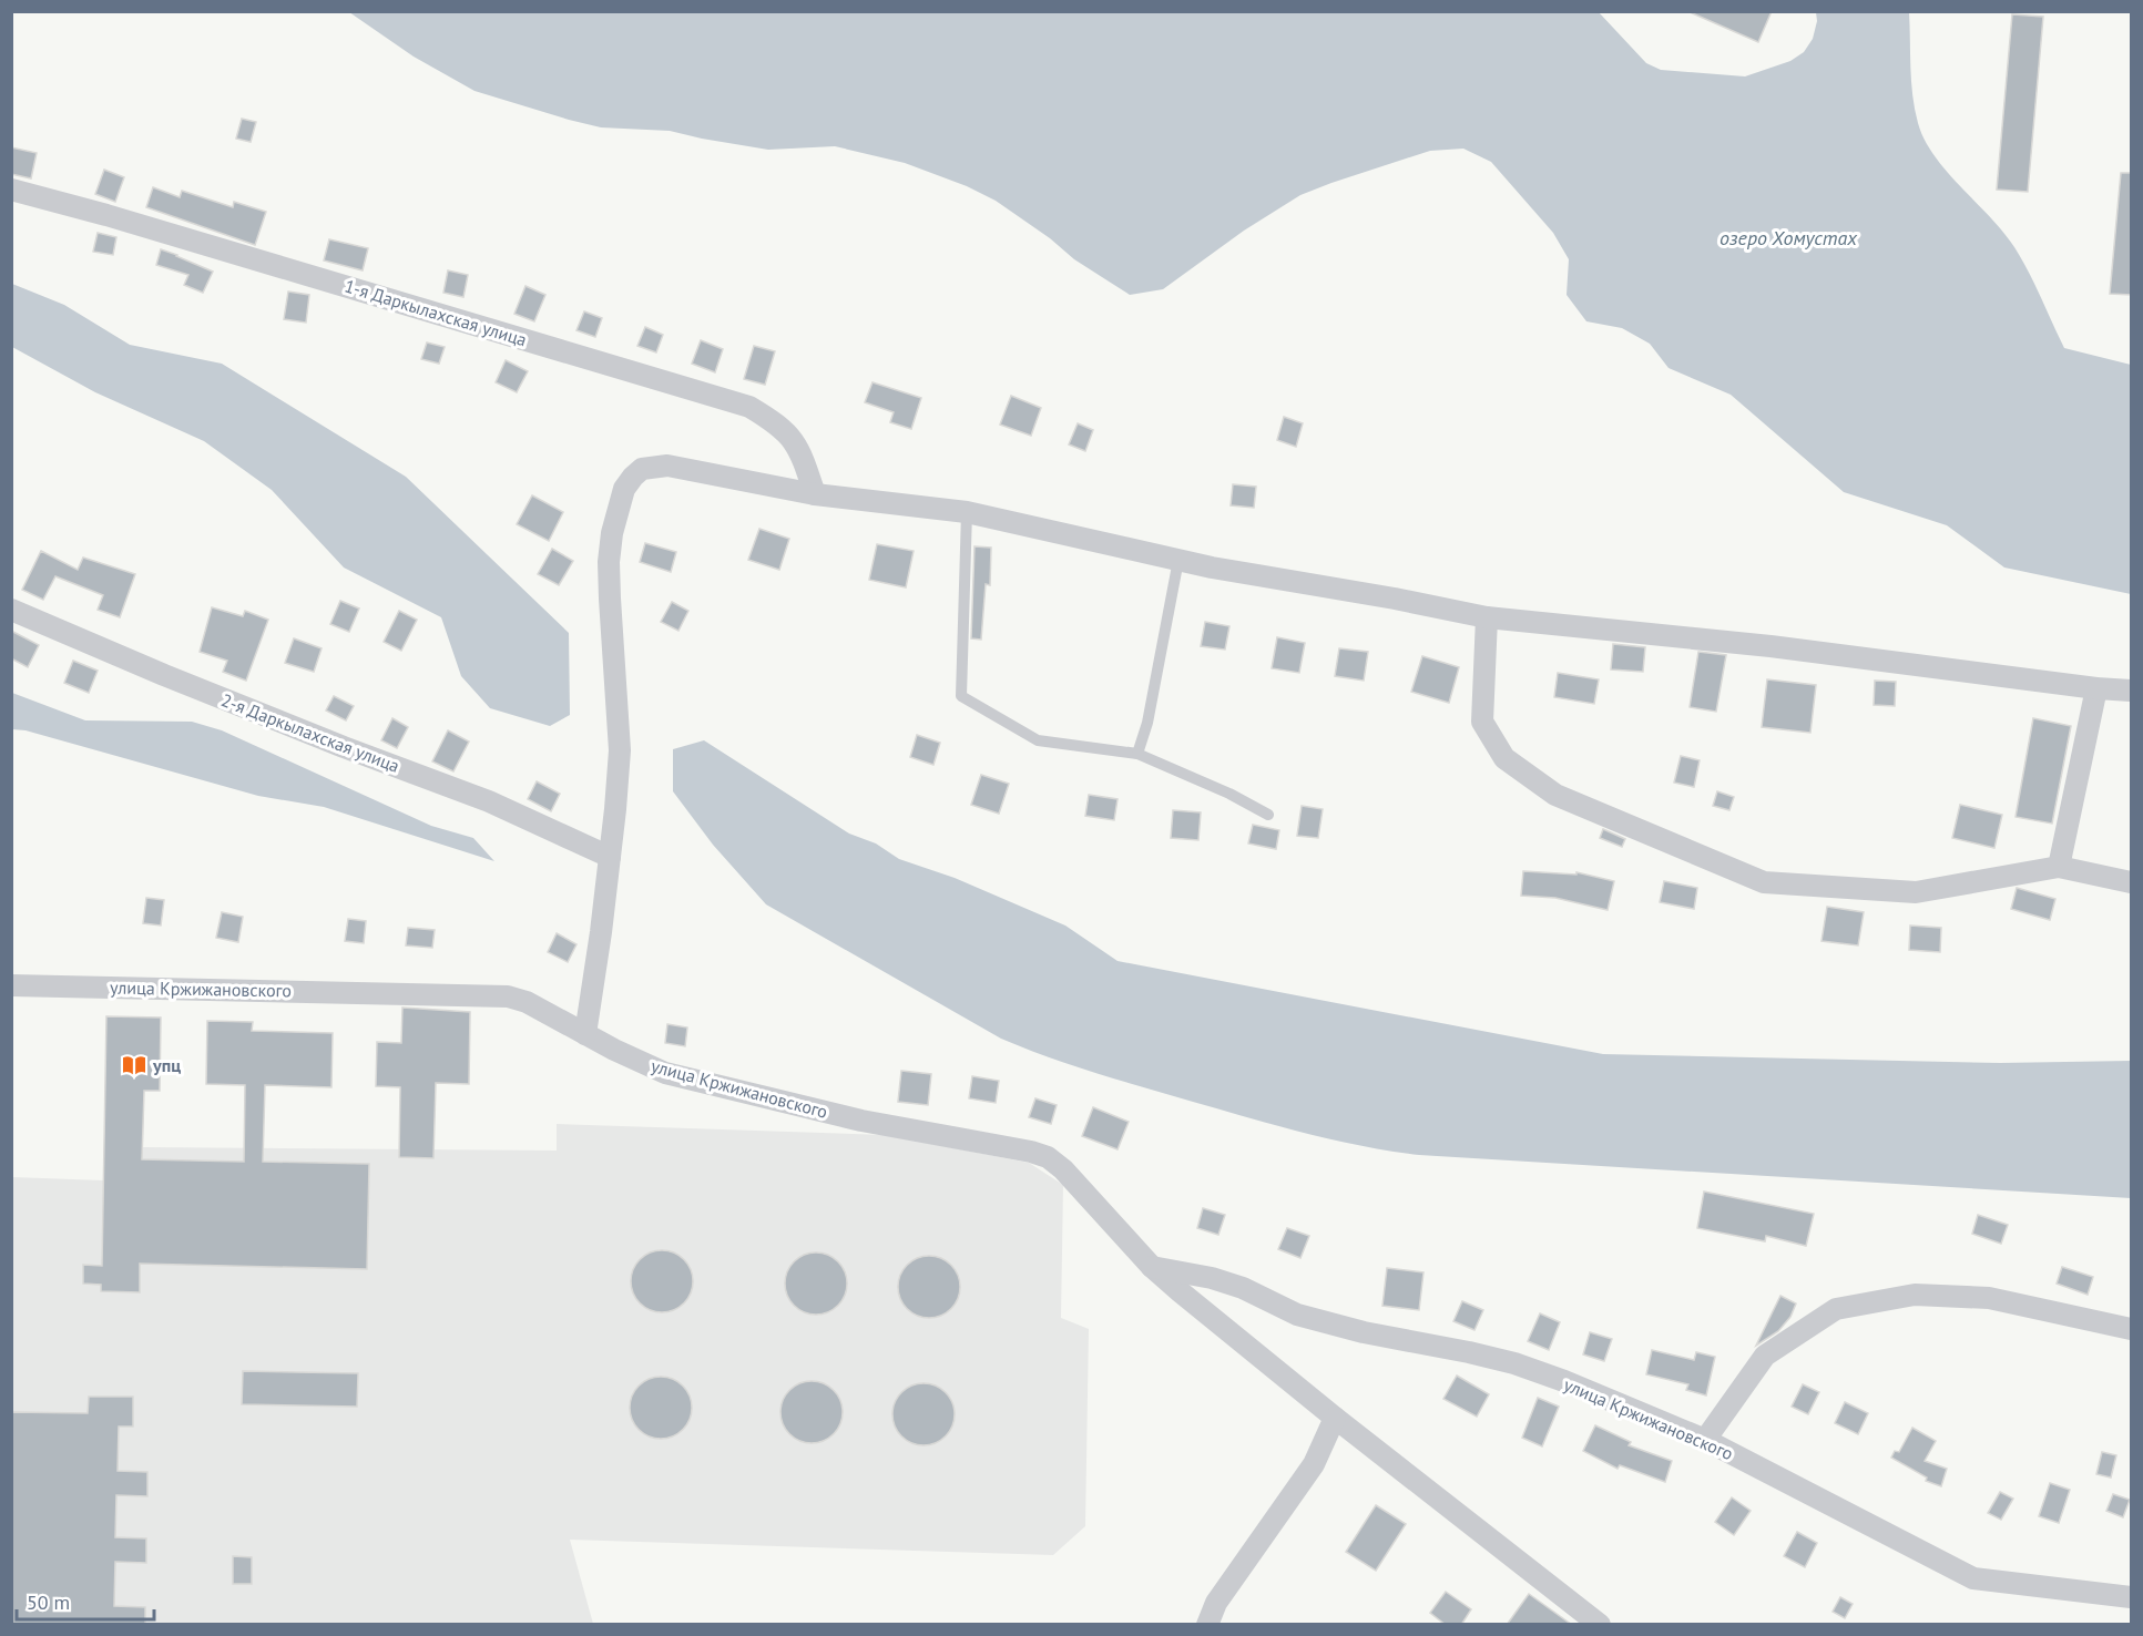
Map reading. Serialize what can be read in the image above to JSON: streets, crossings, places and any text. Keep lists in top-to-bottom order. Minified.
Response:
{"streets":{"street":["1-я Даркылахская улица","2-я Даркылахская улица","улица Кржижановского"]},"water":["озеро Хомустах"],"places":{"library":["упц"]},"scale_bar":"50 m"}
